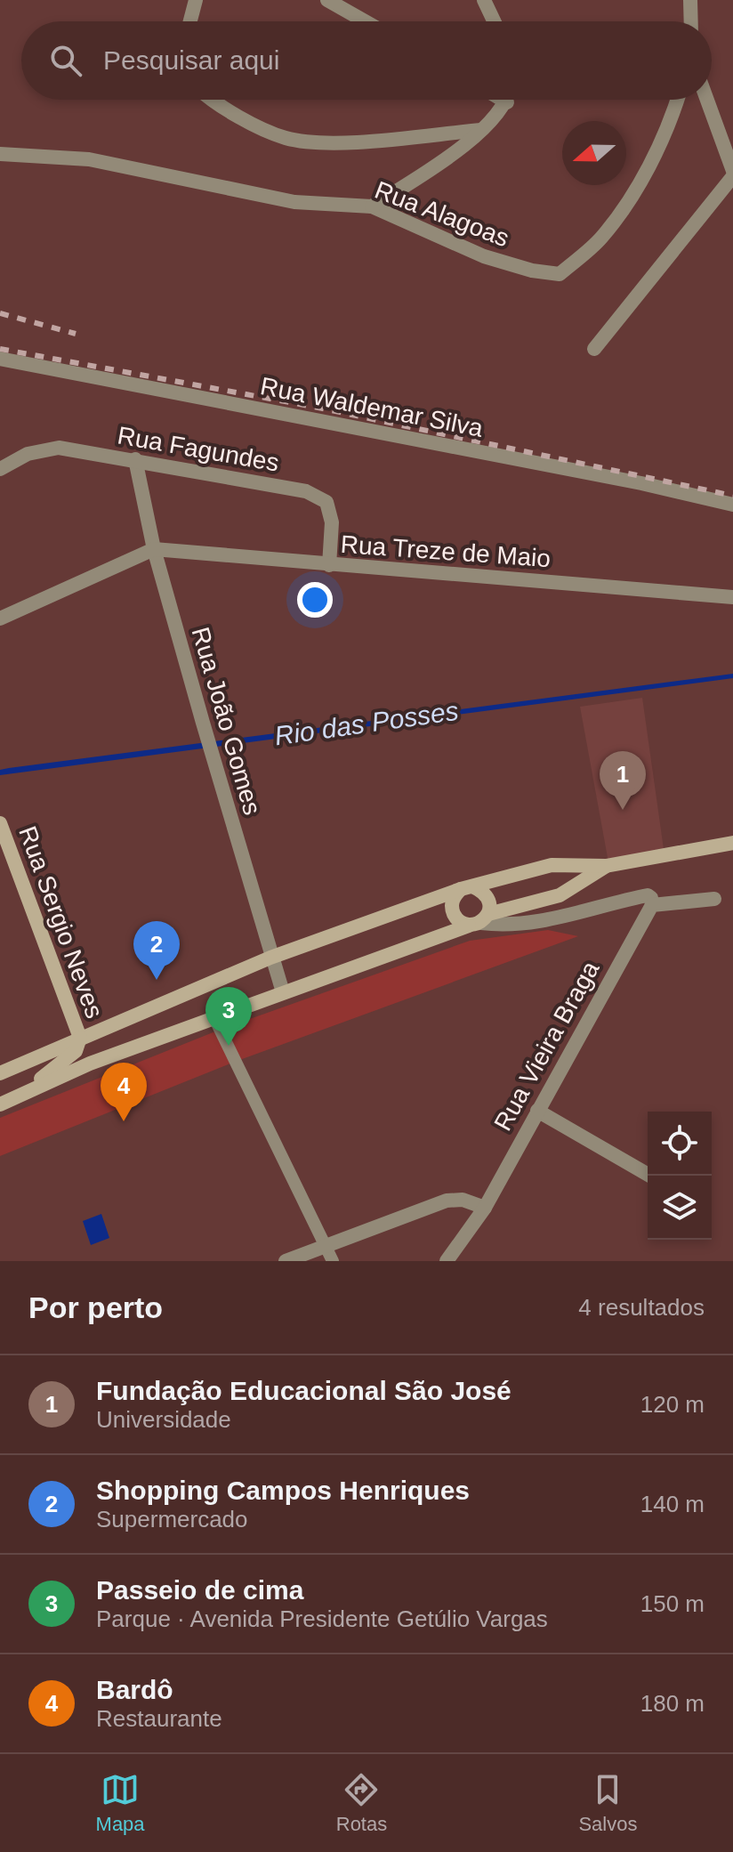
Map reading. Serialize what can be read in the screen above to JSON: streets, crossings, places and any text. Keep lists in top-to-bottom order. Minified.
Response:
{"streets":{"main road":["Rua Sergio Neves"],"street":["Rua Alagoas","Rua Waldemar Silva","Rua Fagundes","Rua Treze de Maio","Rua João Gomes","Rua Vieira Braga"]},"crossings":[["Rua Fagundes","Rua Treze de Maio"],["Rua Fagundes","Rua João Gomes"],["Rua Treze de Maio","Rua João Gomes"]],"water":["Rio das Posses"],"north":"left","page":{"search":"Pesquisar aqui","pins":["1","2","3","4"],"heading":["Por perto","4 resultados"],"list":[{"mark":"1","name":"Fundação Educacional São José","note":"Universidade","value":"120 m"},{"mark":"2","name":"Shopping Campos Henriques","note":"Supermercado","value":"140 m"},{"mark":"3","name":"Passeio de cima","note":"Parque · Avenida Presidente Getúlio Vargas","value":"150 m"},{"mark":"4","name":"Bardô","note":"Restaurante","value":"180 m"}],"nav":["Mapa","Rotas","Salvos"]}}
